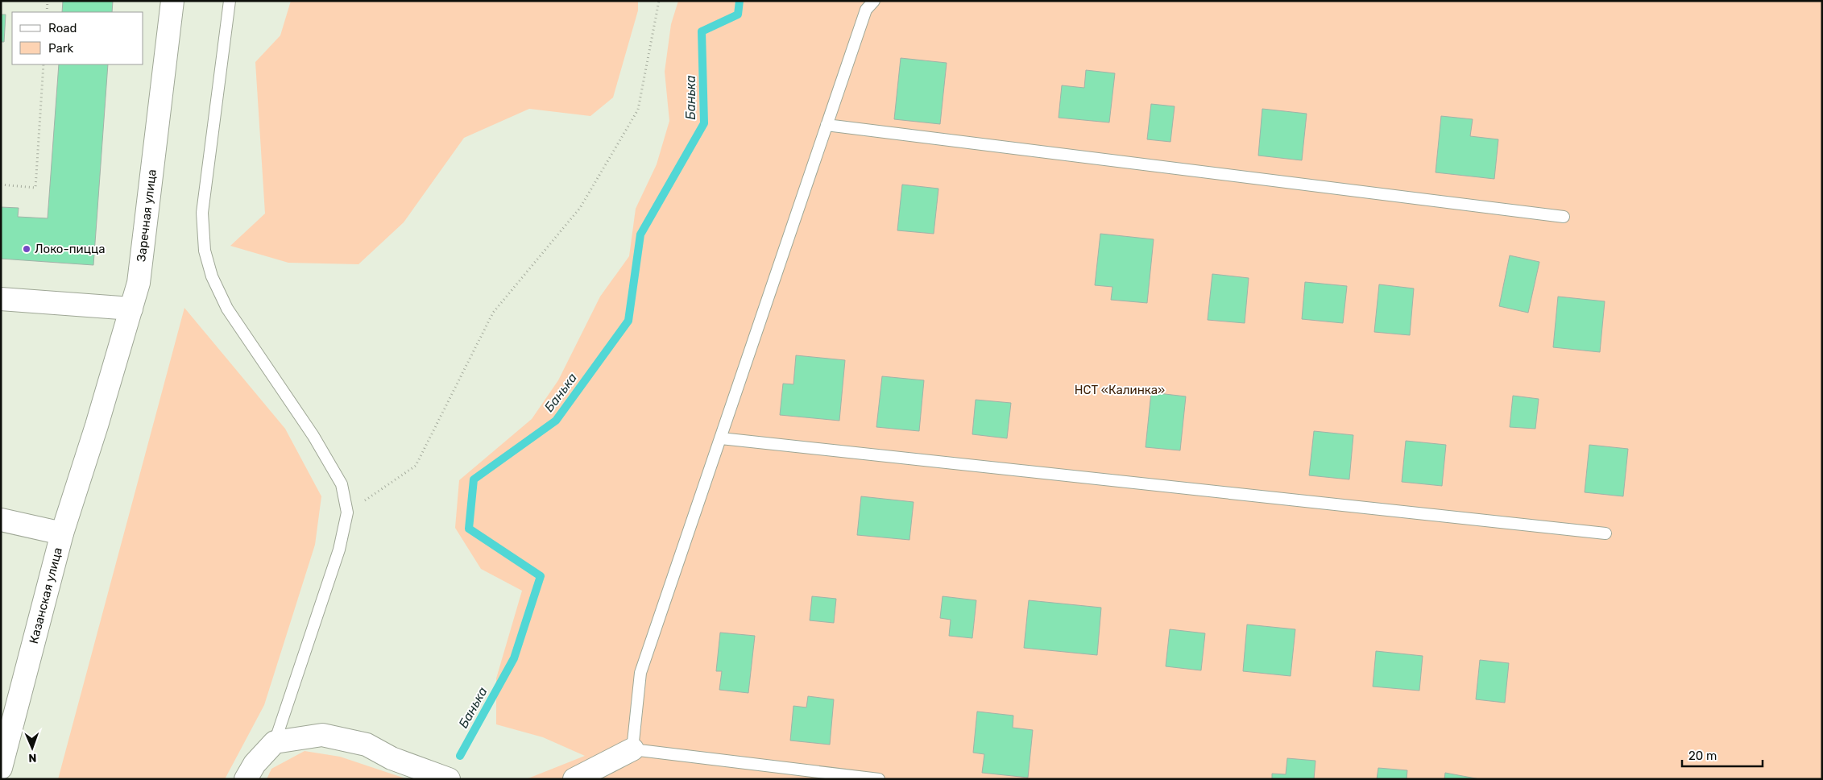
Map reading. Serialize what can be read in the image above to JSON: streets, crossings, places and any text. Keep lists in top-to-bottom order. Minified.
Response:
{"streets":{"street":["Заречная улица","Казанская улица"]},"crossings":[["Заречная улица","Казанская улица"]],"water":["Банька"],"parks":["НСТ «Калинка»"],"places":["Локо-пицца"],"legend":["Road","Park"],"scale_bar":"20 m","north":"bottom"}
